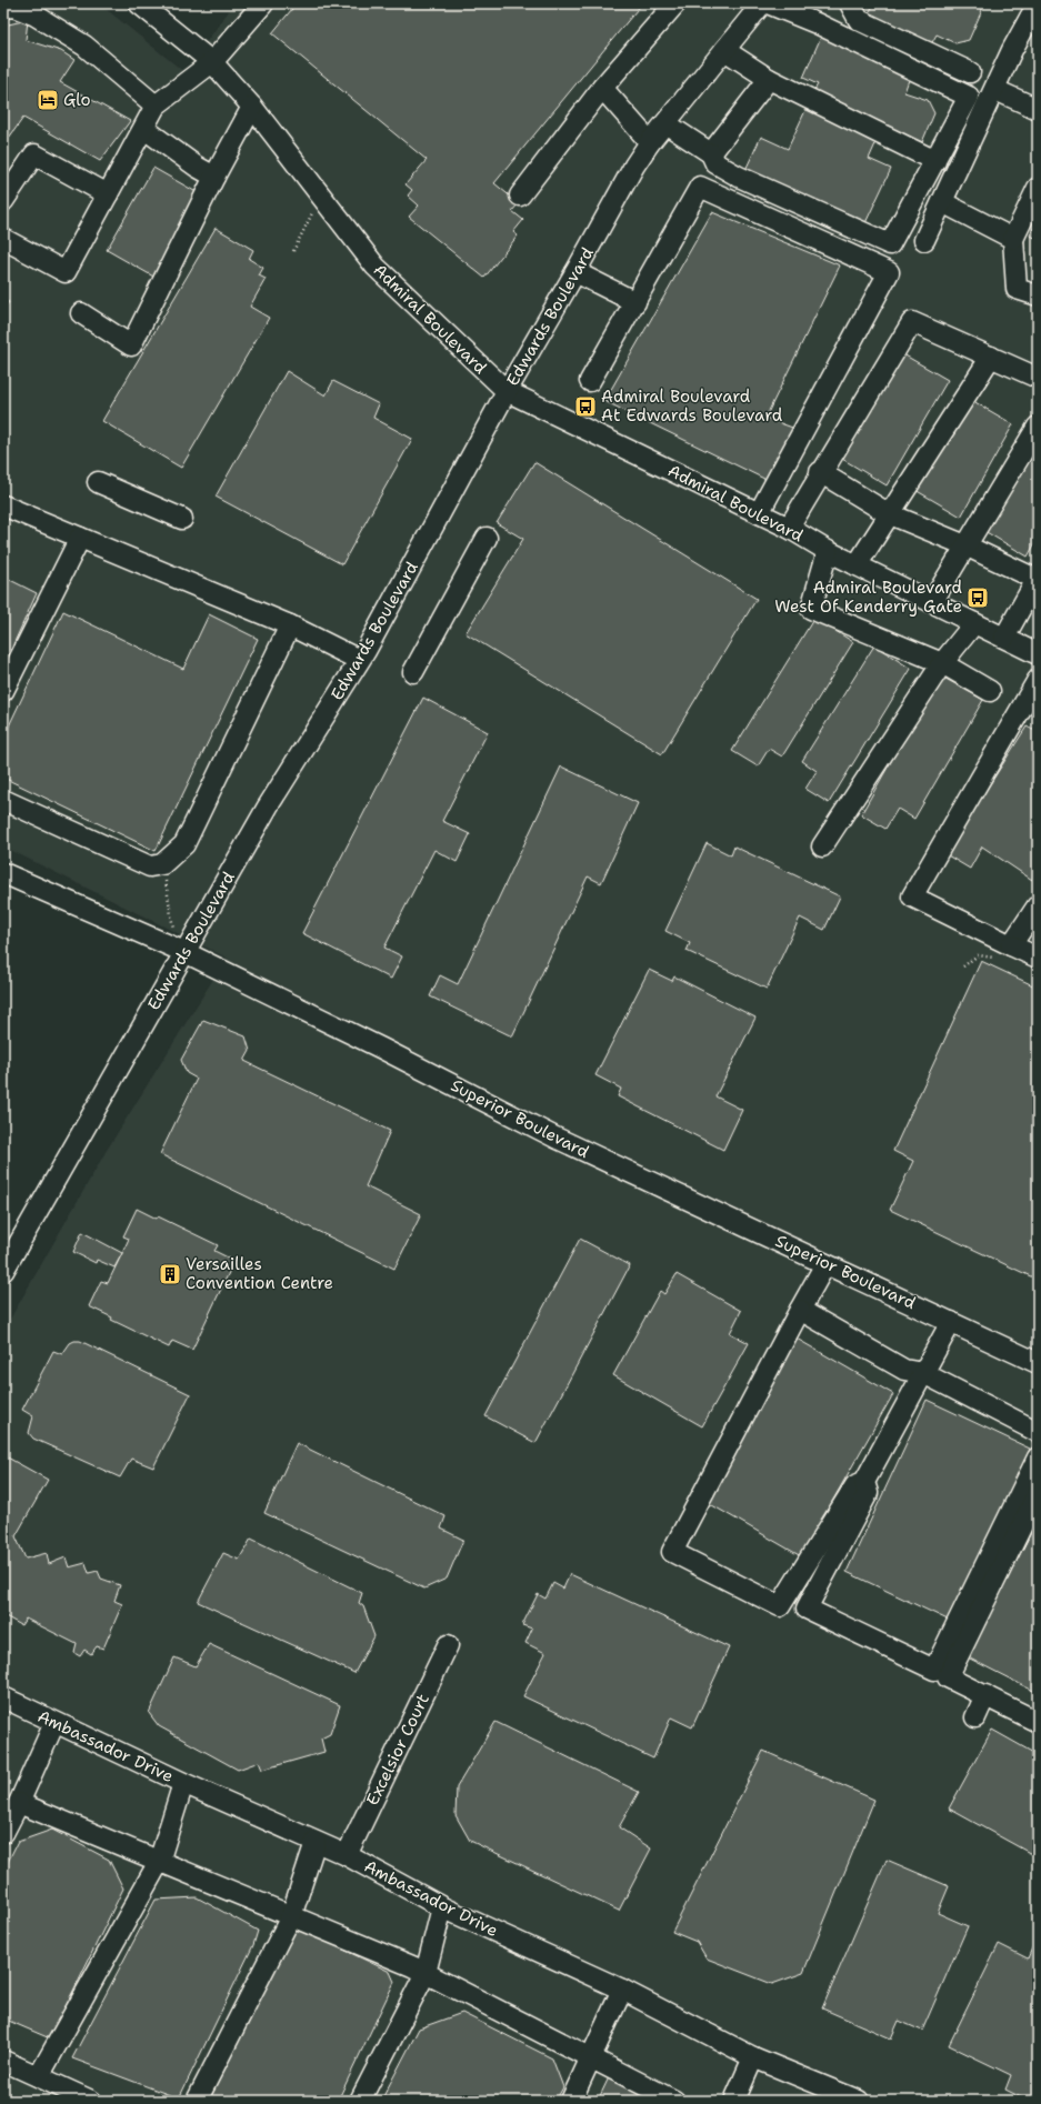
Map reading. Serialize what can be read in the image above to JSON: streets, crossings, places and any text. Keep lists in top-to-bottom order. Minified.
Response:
{"streets":{"street":["Edwards Boulevard","Admiral Boulevard","Superior Boulevard","Ambassador Drive","Excelsior Court"]},"crossings":[["Edwards Boulevard","Admiral Boulevard"],["Edwards Boulevard","Superior Boulevard"],["Ambassador Drive","Excelsior Court"]],"places":{"hotel":["Glo"],"bus stop":["Admiral Boulevard At Edwards Boulevard","Admiral Boulevard West Of Kenderry Gate"],"building":["Versailles Convention Centre"]}}
